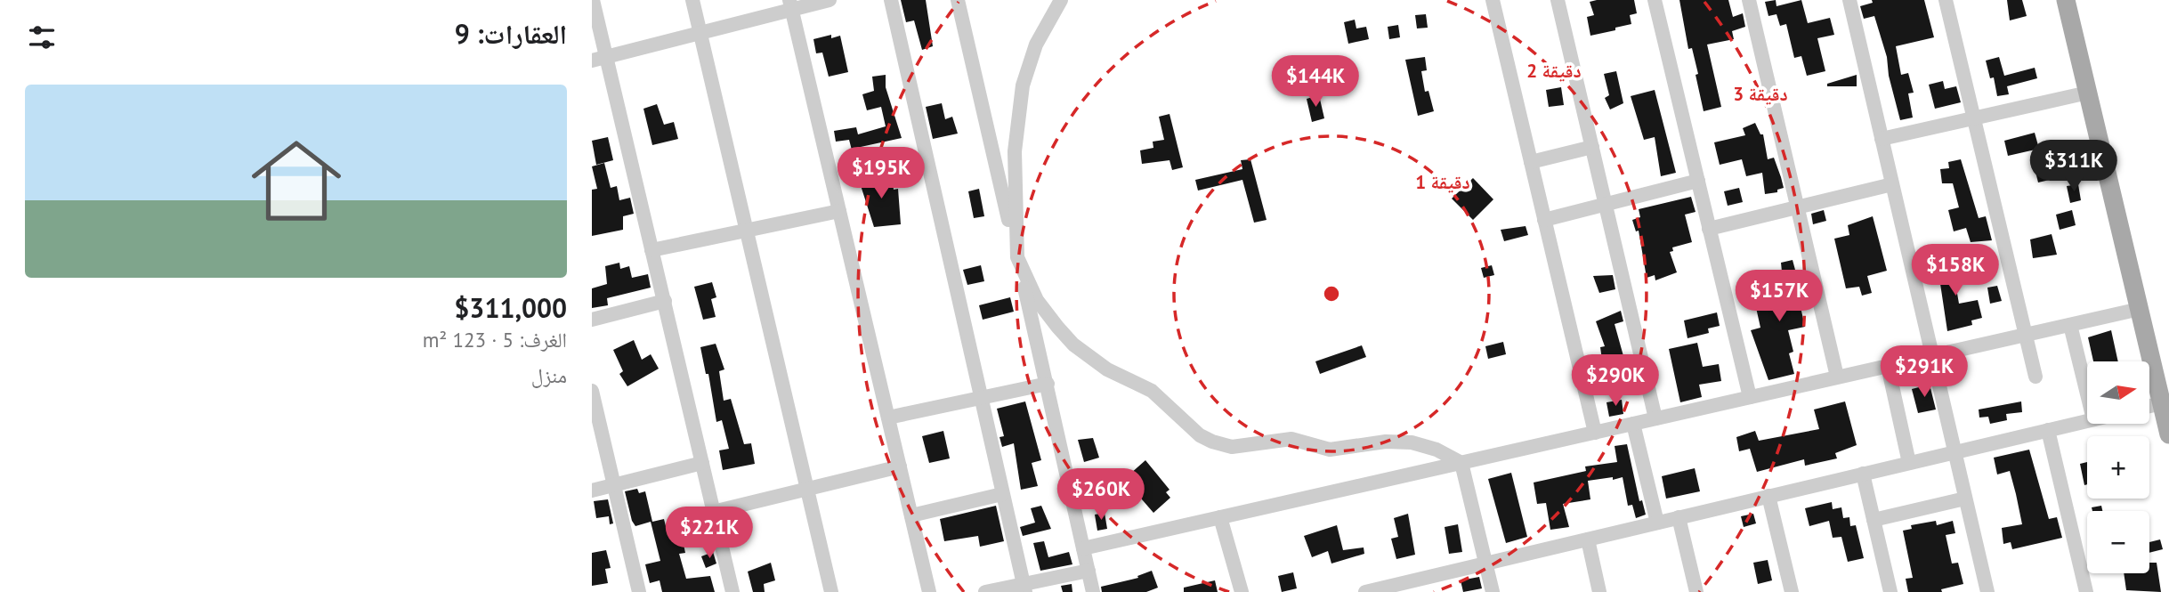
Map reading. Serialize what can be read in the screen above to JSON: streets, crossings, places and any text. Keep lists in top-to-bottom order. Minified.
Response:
{"north":"right","page":{"heading":"العقارات: 9","price":["$144K","$311K","$195K","$158K","$157K","$291K","$290K","$260K","$221K"],"list":[{"name":"$311,000","note":"الغرف: 5 · 123 m² · منزل"}],"map_buttons":["+","−"]},"rings":["2 دقيقة","3 دقيقة","1 دقيقة"]}
